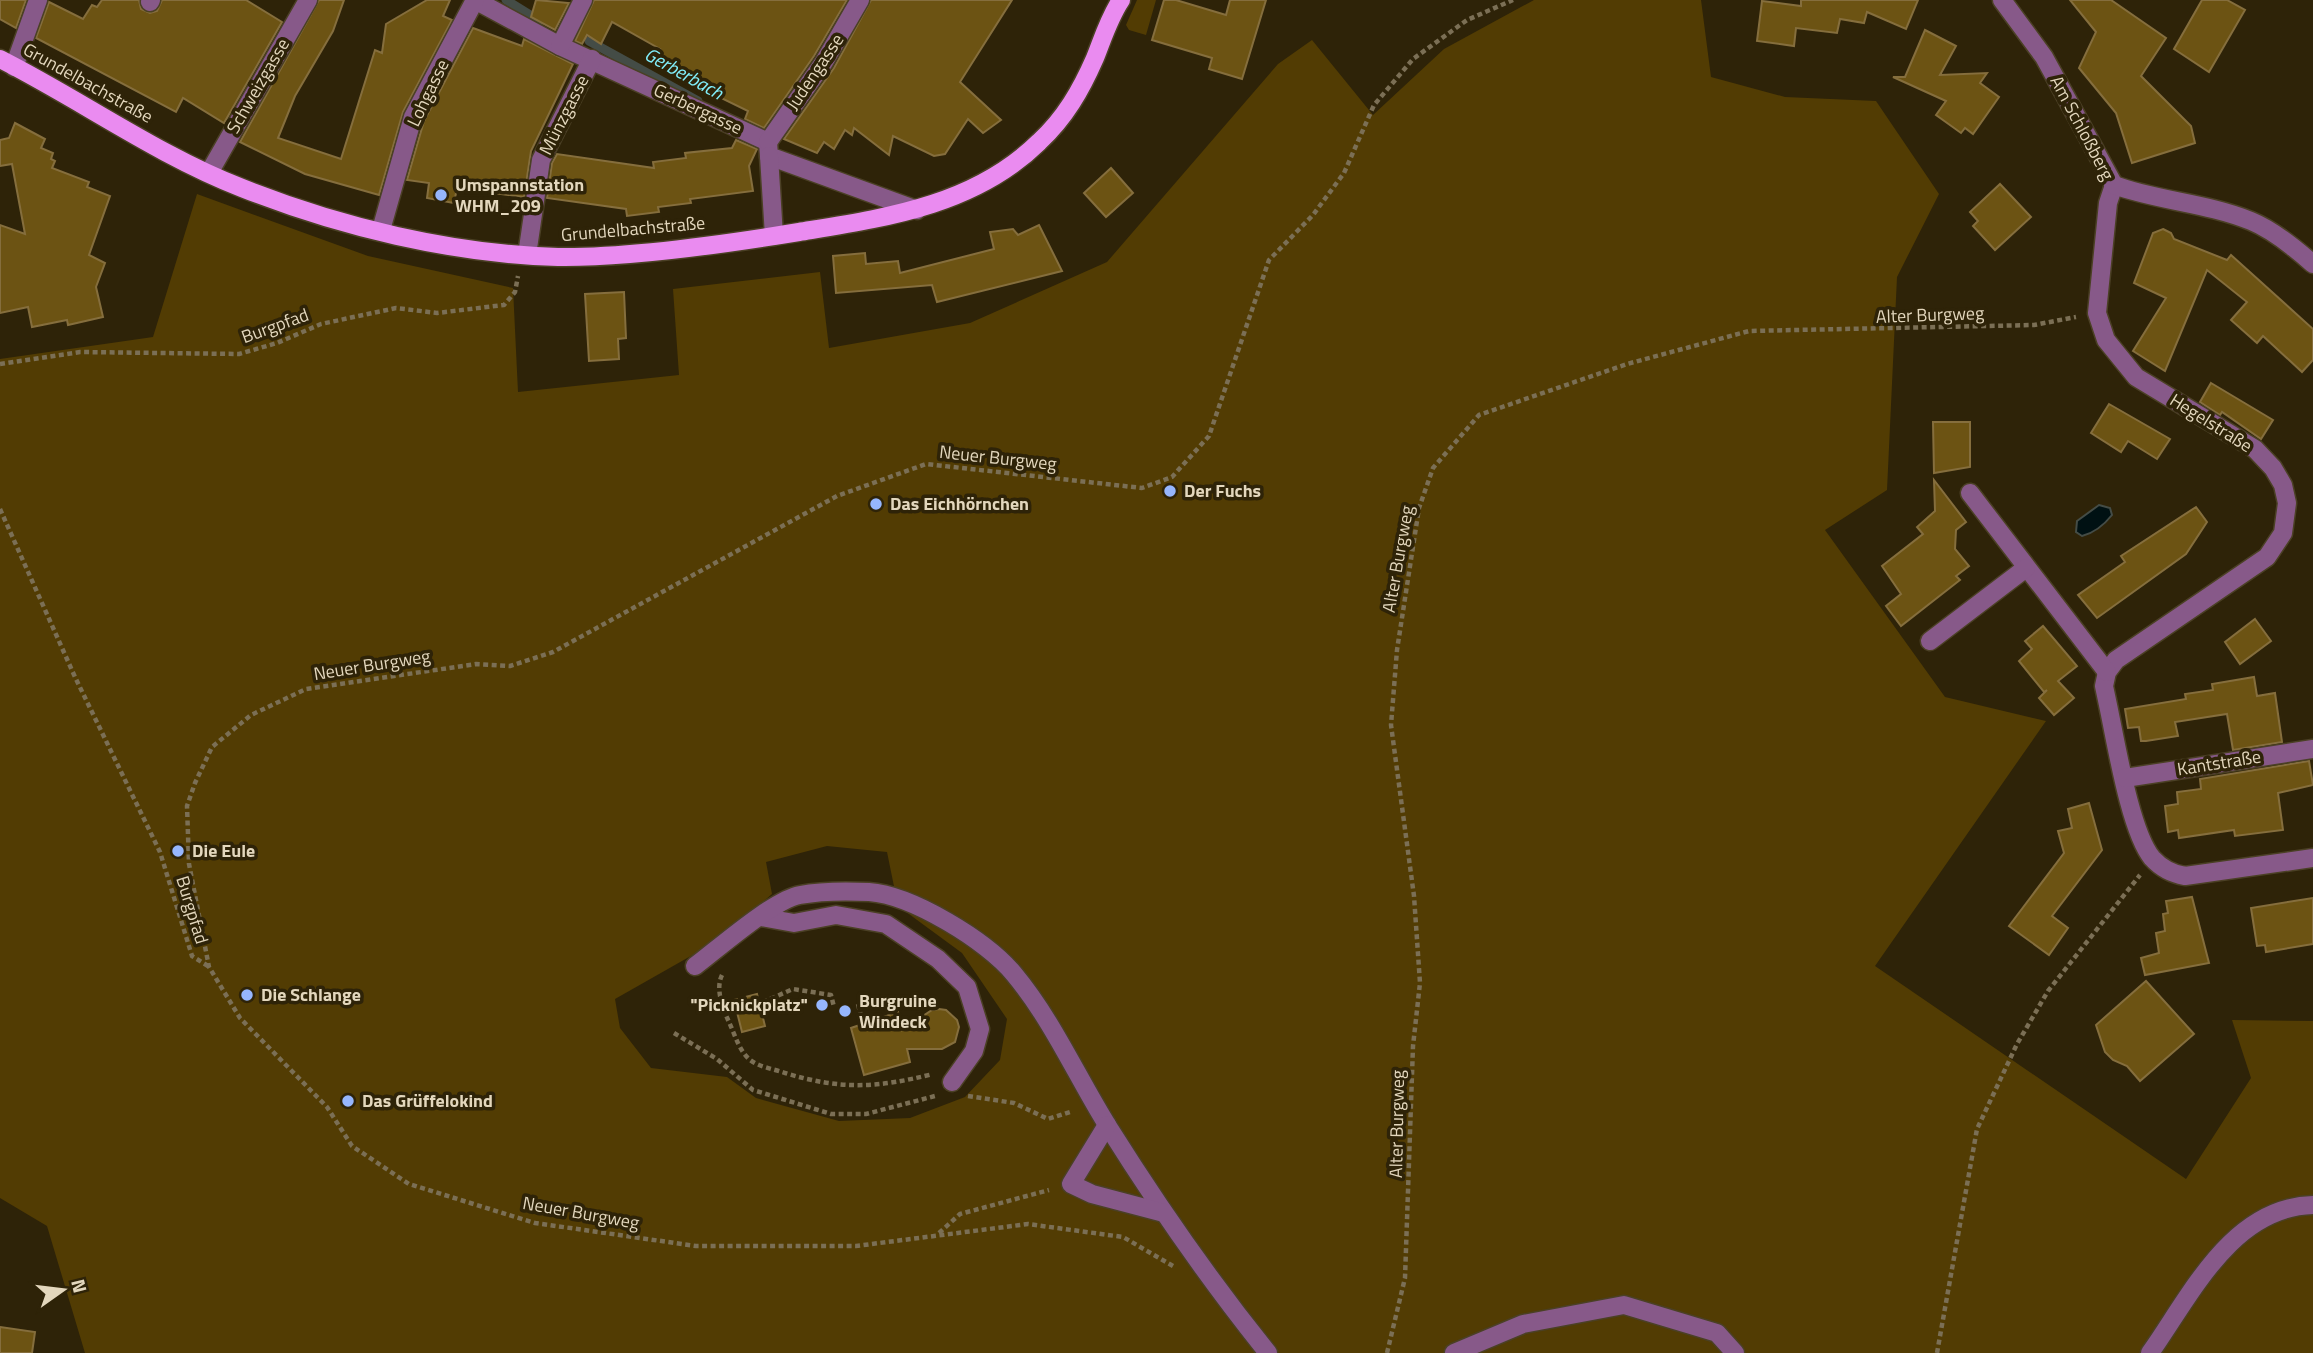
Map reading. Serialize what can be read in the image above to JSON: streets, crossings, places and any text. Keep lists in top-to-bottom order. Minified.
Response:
{"streets":{"main road":["Grundelbachstraße"],"street":["Judengasse","Schweizgasse","Lohgasse","Gerbergasse","Münzgasse","Am Schloßberg","Hegelstraße","Kantstraße"],"path":["Alter Burgweg","Burgpfad","Neuer Burgweg"]},"crossings":[["Judengasse","Gerbergasse"],["Grundelbachstraße","Schweizgasse"],["Grundelbachstraße","Lohgasse"],["Grundelbachstraße","Gerbergasse"],["Grundelbachstraße","Münzgasse"],["Grundelbachstraße","Burgpfad"],["Lohgasse","Gerbergasse"],["Gerbergasse","Münzgasse"],["Münzgasse","Burgpfad"],["Am Schloßberg","Alter Burgweg"],["Am Schloßberg","Hegelstraße"],["Alter Burgweg","Hegelstraße"],["Burgpfad","Neuer Burgweg"]],"water":["Gerberbach"],"places":["Umspannstation WHM_209","Der Fuchs","Das Eichhörnchen","Die Eule","Die Schlange","\"Picknickplatz\"","Burgruine Windeck","Das Grüffelokind"],"north":"right"}
